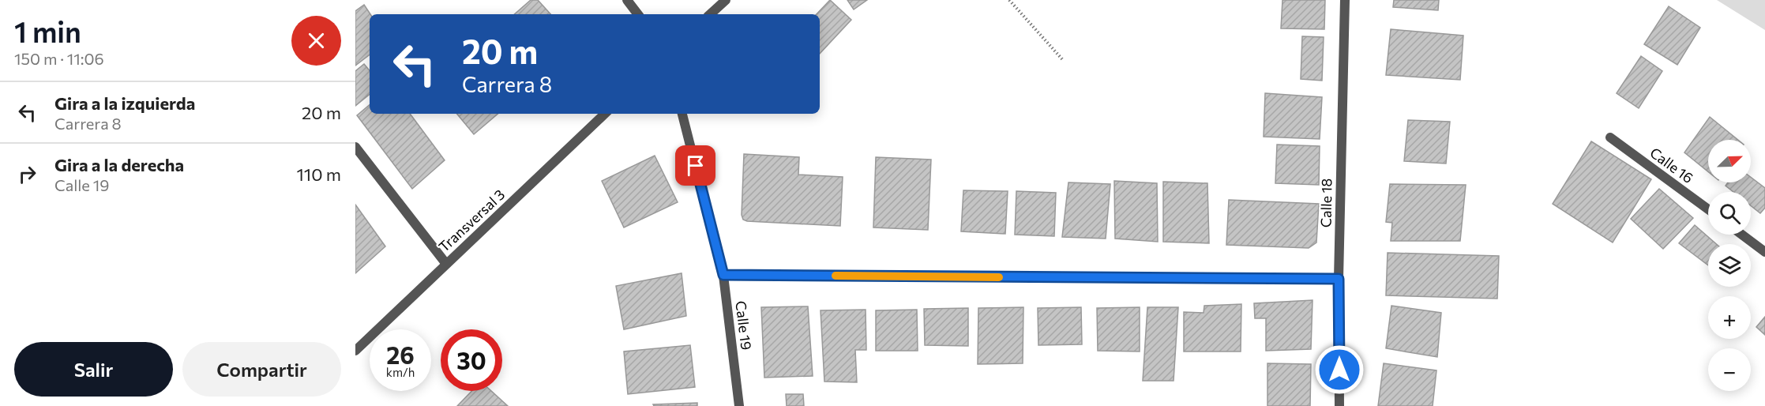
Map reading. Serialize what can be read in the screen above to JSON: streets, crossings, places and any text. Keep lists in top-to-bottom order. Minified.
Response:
{"streets":{"street":["Calle 16","Calle 18","Transversal 3","Calle 19"]},"north":"top right","page":{"heading":["1 min","150 m · 11:06"],"turn":["20 m","Carrera 8"],"list":[{"name":"Gira a la izquierda","note":"Carrera 8","value":"20 m"},{"name":"Gira a la derecha","note":"Calle 19","value":"110 m"}],"map_buttons":["+","−"],"speed":"26 km/h","limit":"30","buttons":["Salir","Compartir"]}}
